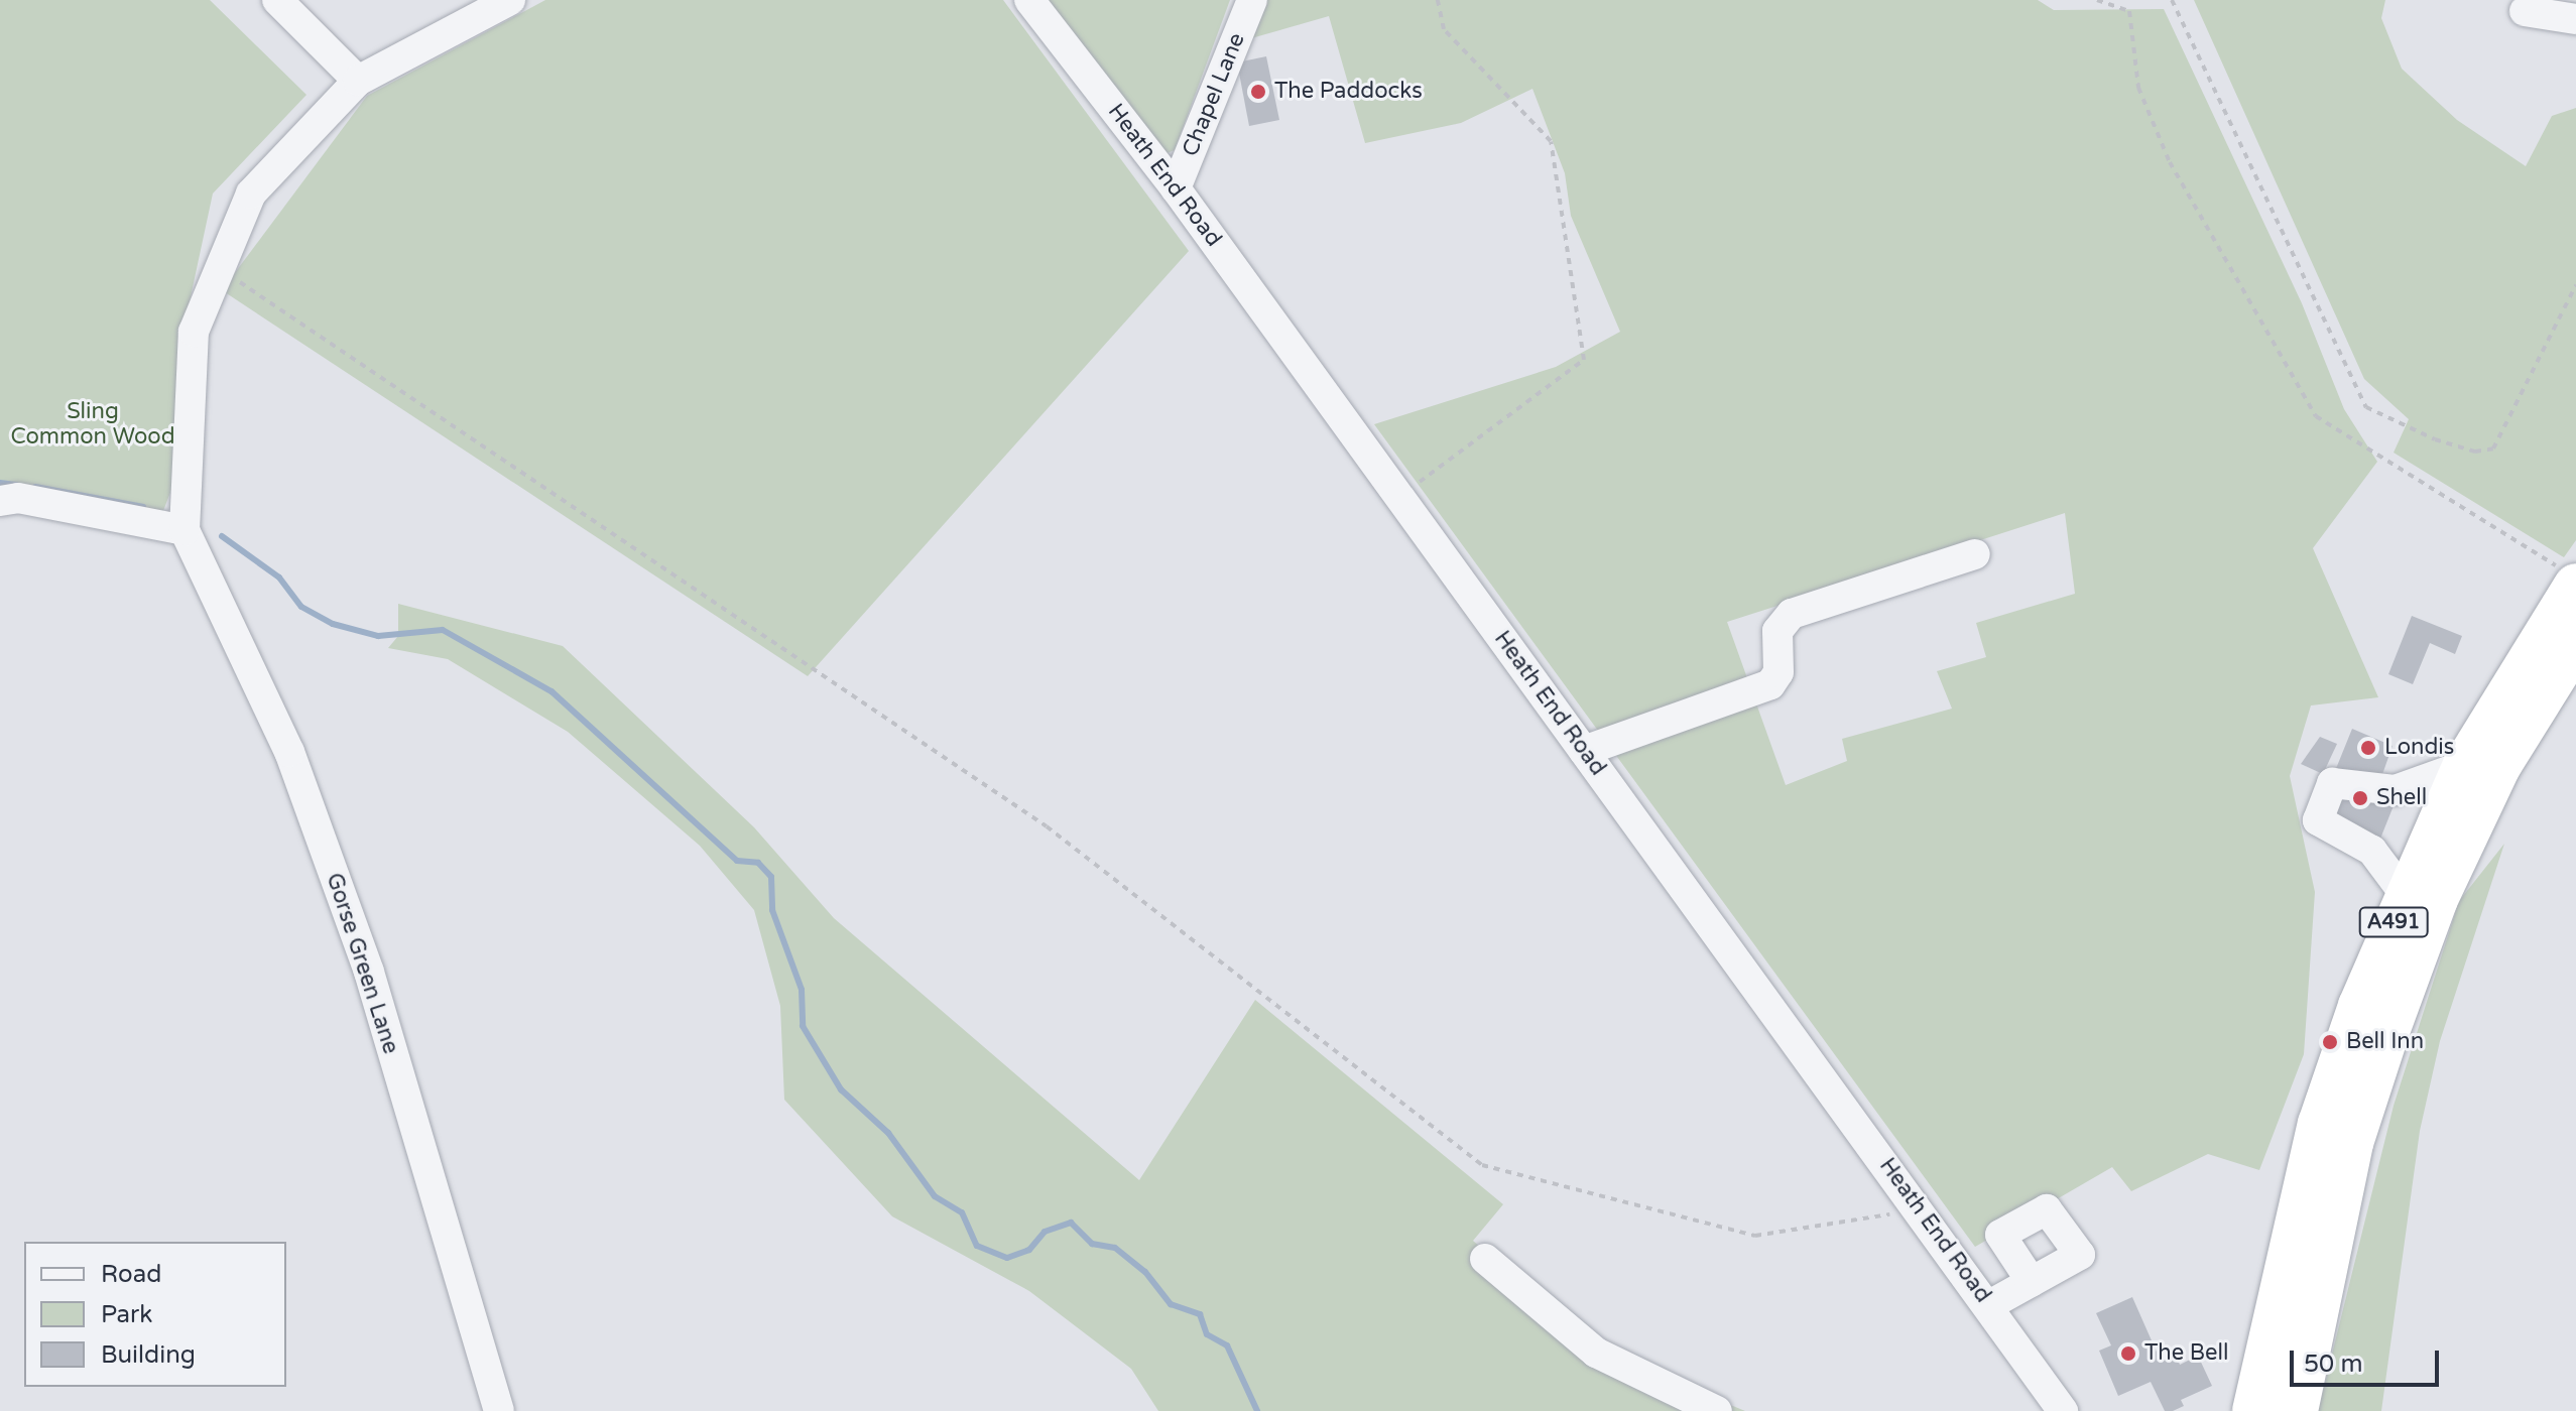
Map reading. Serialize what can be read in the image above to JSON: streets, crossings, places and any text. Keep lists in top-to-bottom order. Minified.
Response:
{"streets":{"highway":["A491"],"street":["Chapel Lane","Heath End Road","Gorse Green Lane"]},"crossings":[["Chapel Lane","Heath End Road"]],"parks":["Sling Common Wood"],"places":["The Paddocks","Londis","Shell","Bell Inn","The Bell"],"legend":["Road","Park","Building"],"scale_bar":"50 m"}
